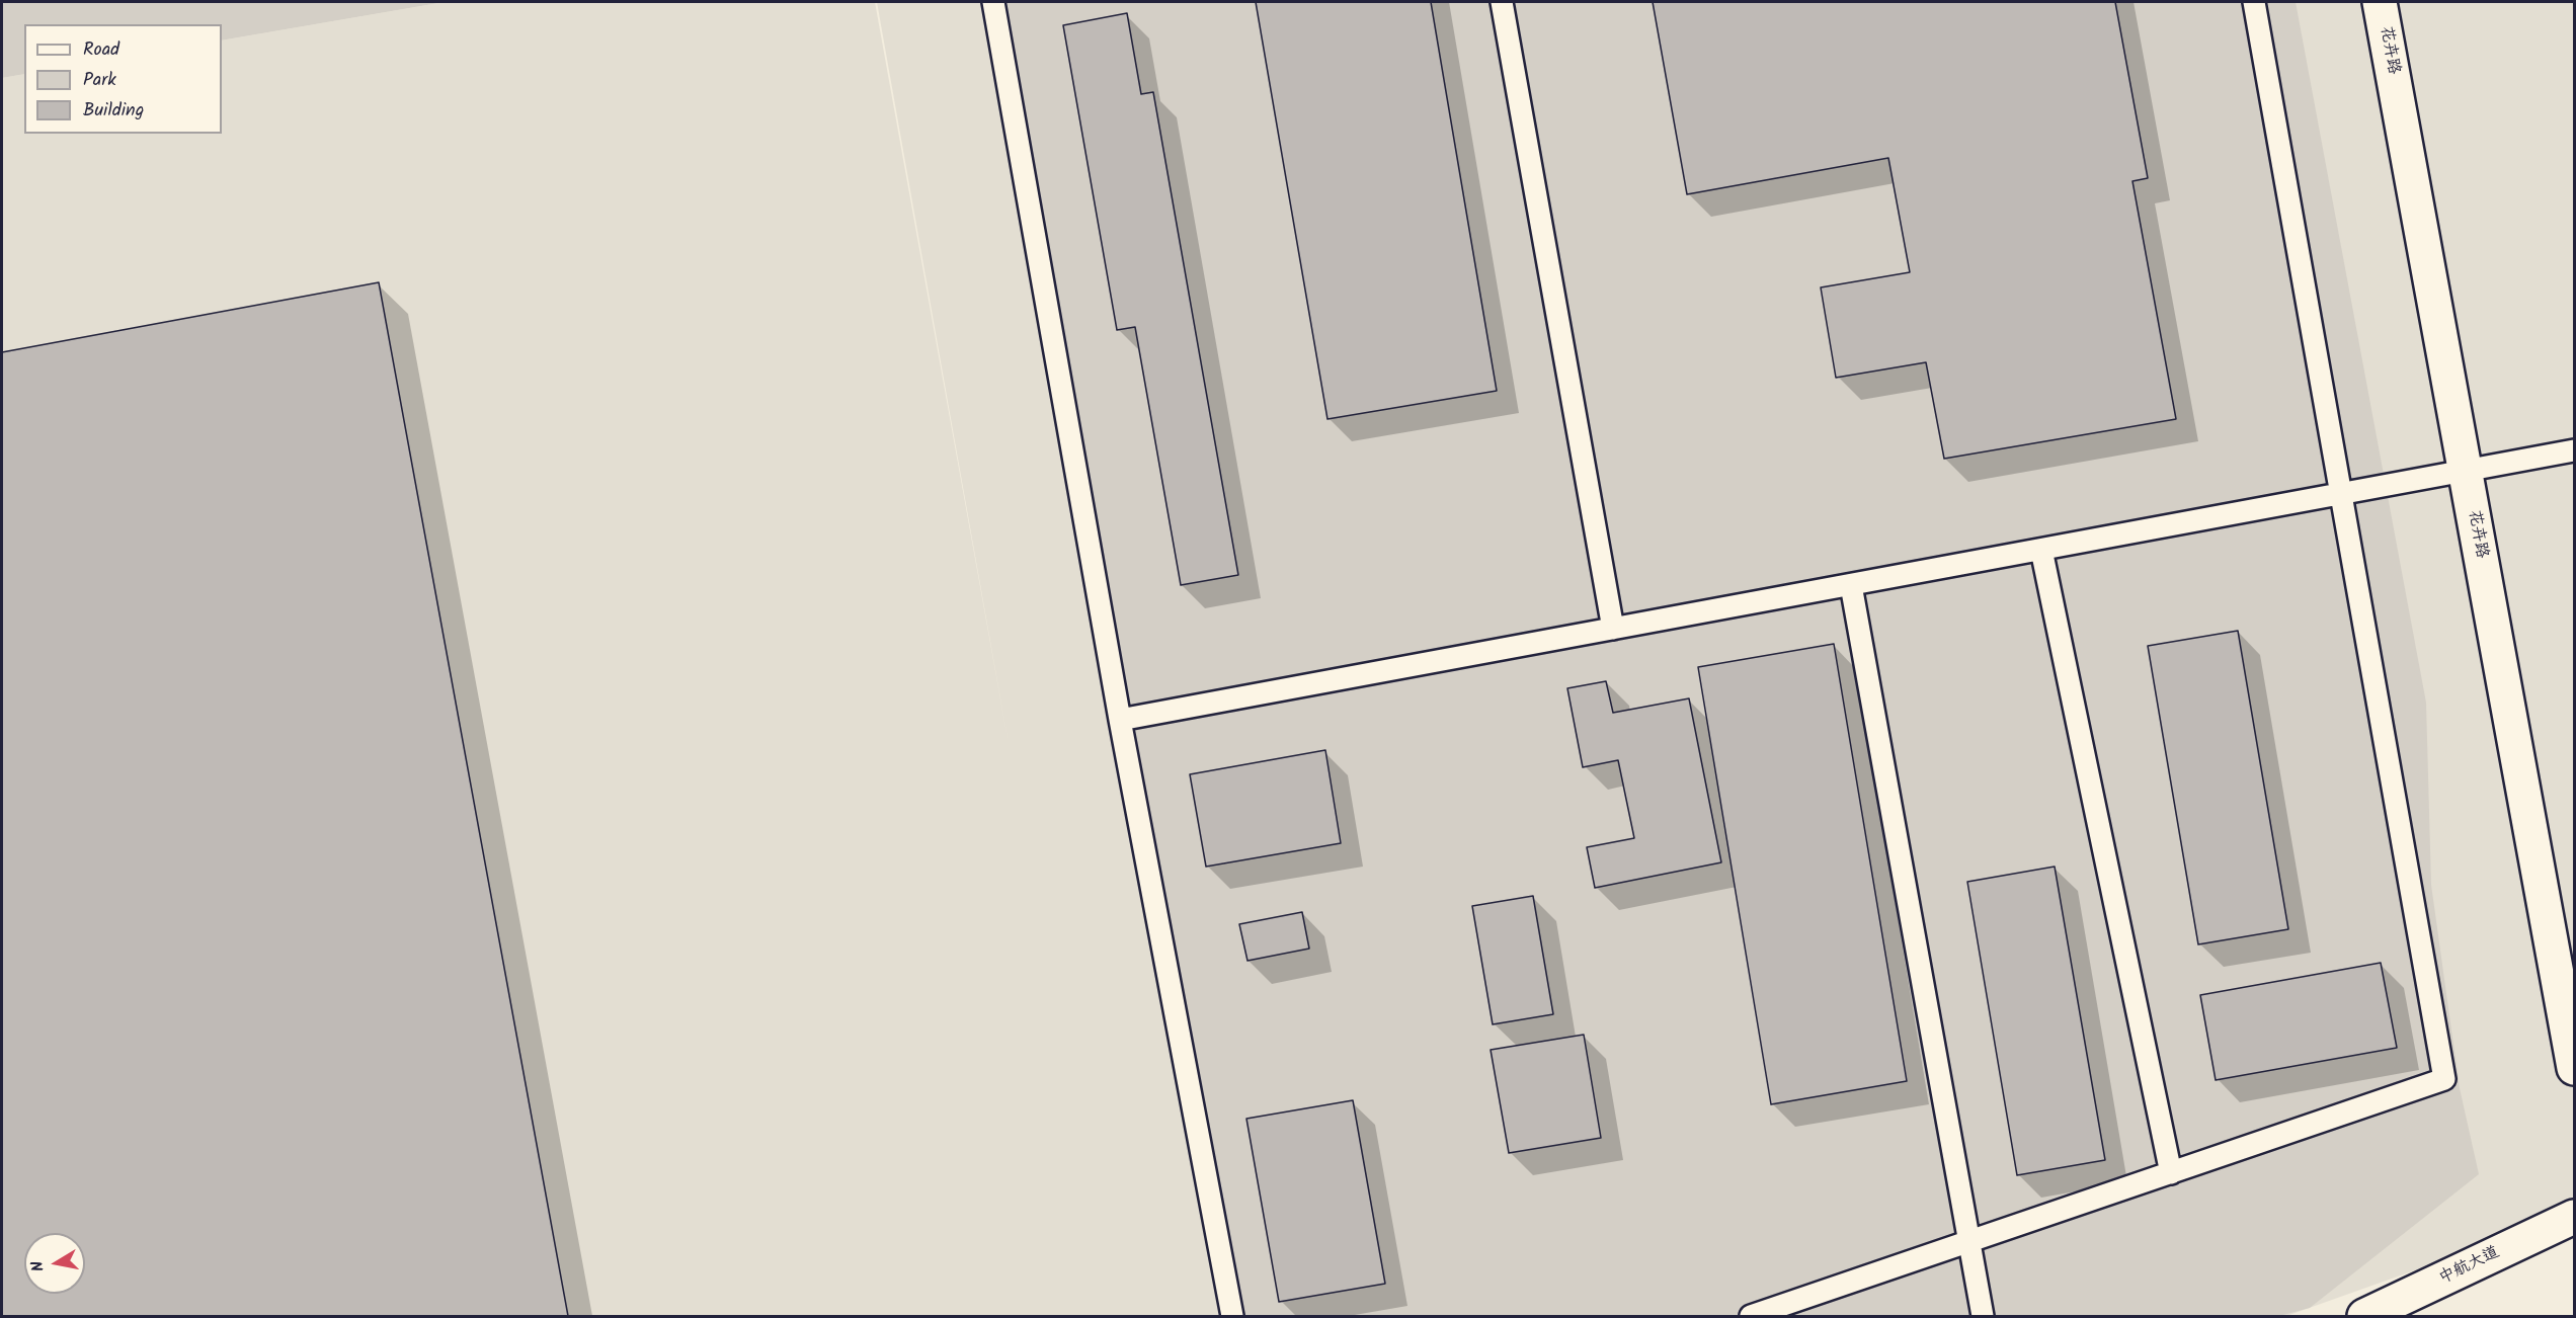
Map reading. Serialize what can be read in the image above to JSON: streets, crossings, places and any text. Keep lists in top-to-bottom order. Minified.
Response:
{"streets":{"street":["花卉路","中航大道"]},"legend":["Road","Park","Building"],"north":"left"}
